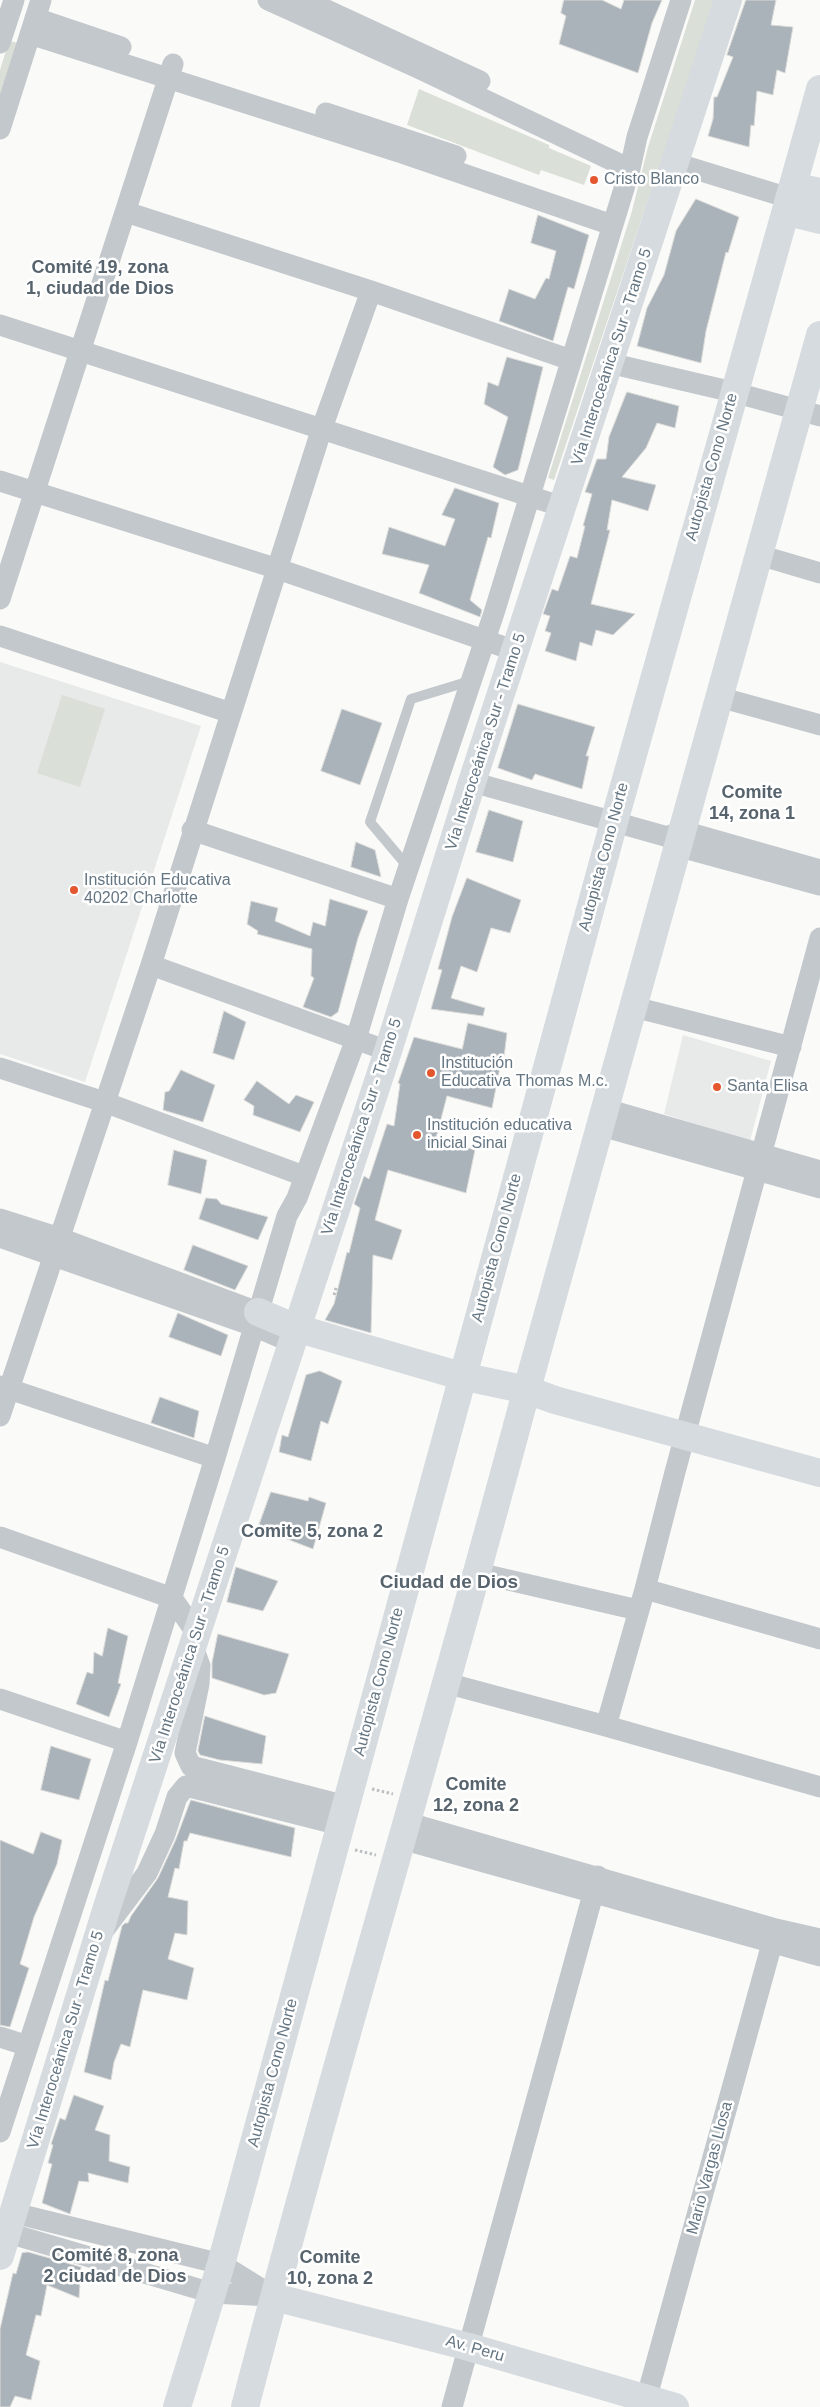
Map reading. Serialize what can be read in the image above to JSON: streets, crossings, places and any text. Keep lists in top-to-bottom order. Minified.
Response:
{"streets":{"main road":["Vía Interoceánica Sur - Tramo 5","Autopista Cono Norte","Av. Peru"],"street":["Mario Vargas Llosa"]},"crossings":[["Mario Vargas Llosa","Av. Peru"]],"districts":["Comité 19, zona 1, ciudad de Dios","Comite 14, zona 1","Comite 5, zona 2","Ciudad de Dios","Comite 12, zona 2","Comité 8, zona 2 ciudad de Dios","Comite 10, zona 2"],"places":["Cristo Blanco","Institución Educativa 40202 Charlotte","Institución Educativa Thomas M.c.","Santa Elisa","Institución educativa inicial Sinai"]}
